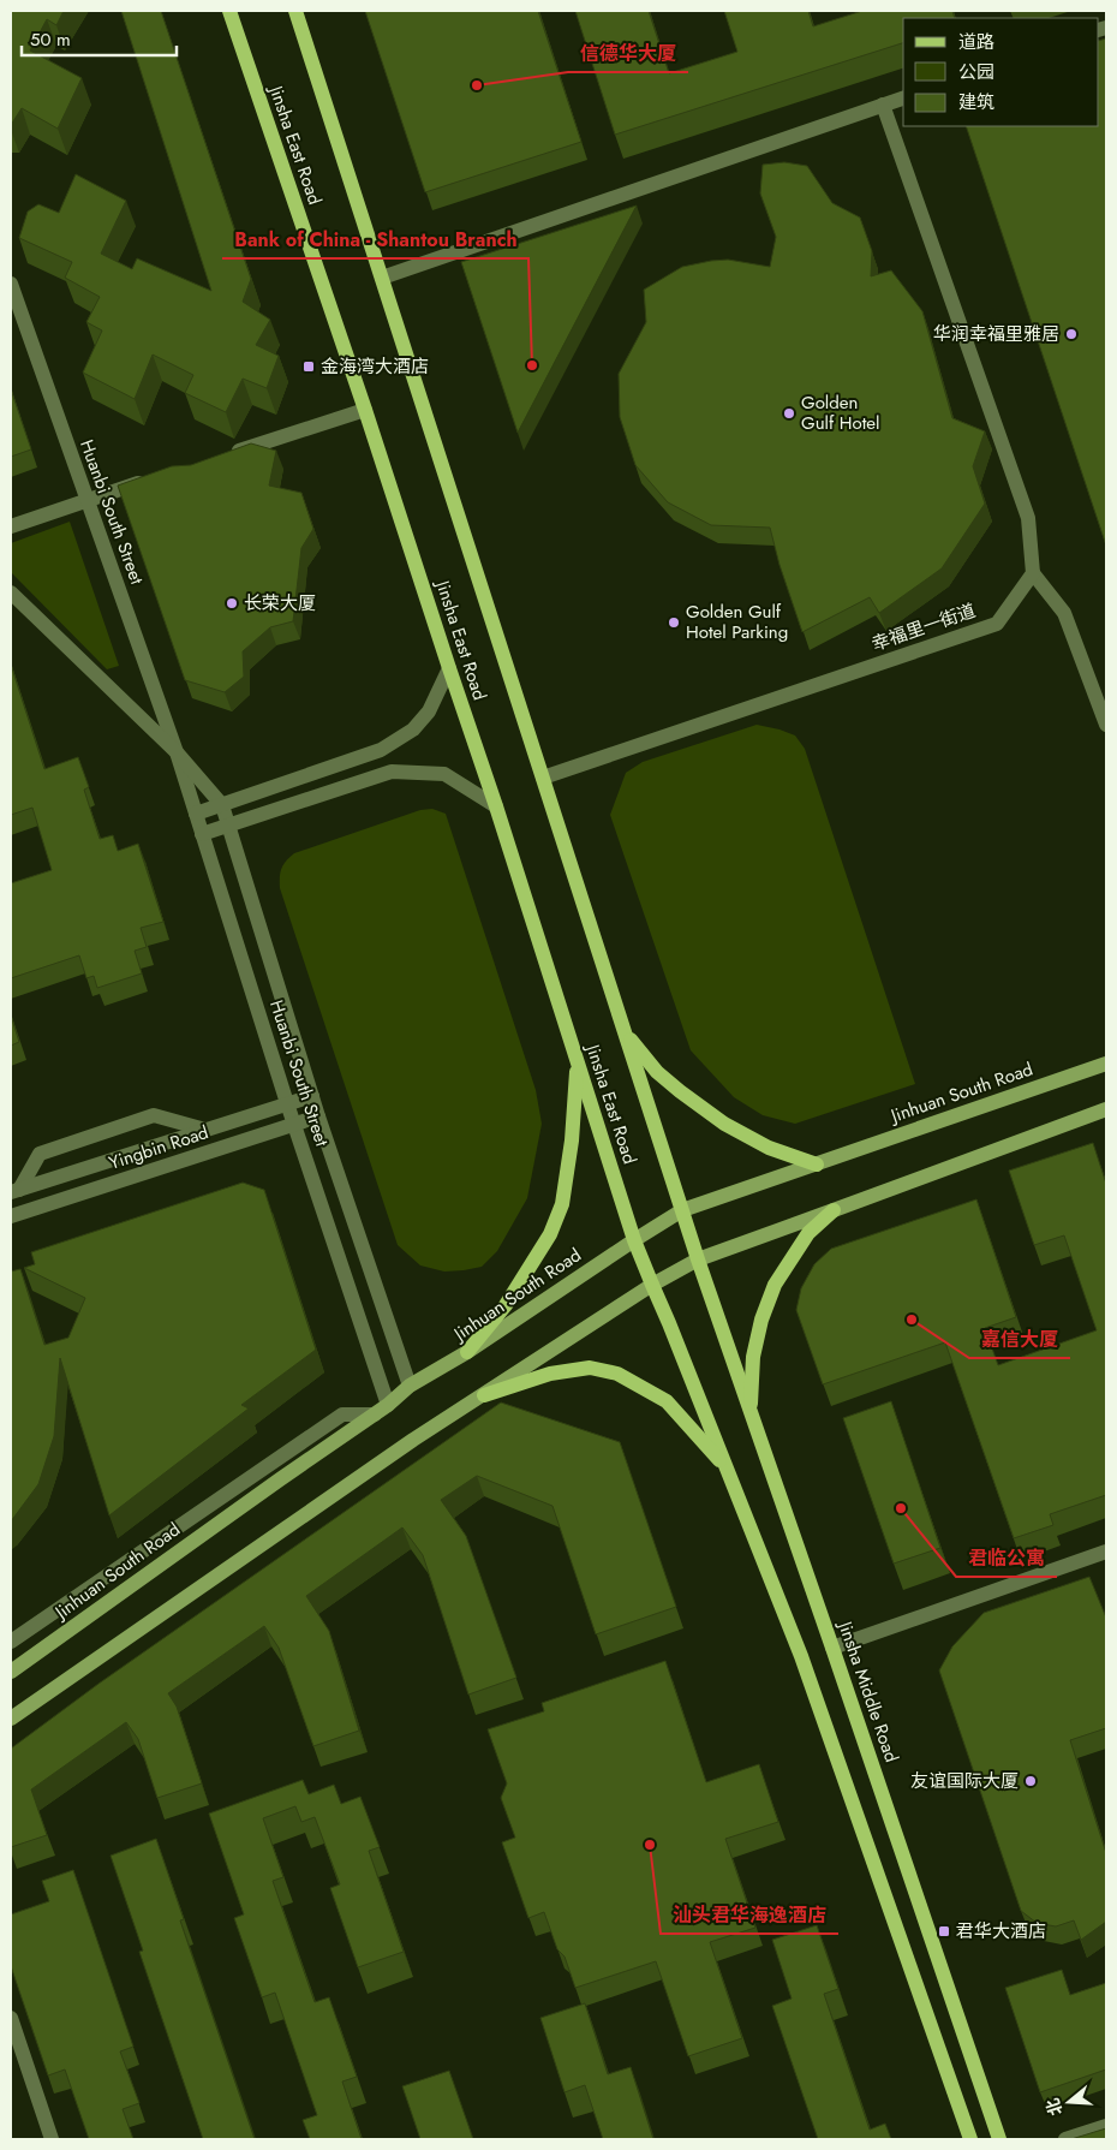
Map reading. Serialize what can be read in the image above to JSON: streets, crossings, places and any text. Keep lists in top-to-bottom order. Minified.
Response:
{"streets":{"main road":["Jinsha East Road","Jinhuan South Road","Jinsha Middle Road"],"street":["Huanbi South Street","幸福里一街道","Yingbin Road"]},"crossings":[["Jinsha East Road","幸福里一街道"],["Jinsha East Road","Jinhuan South Road"],["Jinsha East Road","Jinsha Middle Road"],["Huanbi South Street","Jinhuan South Road"],["Huanbi South Street","Yingbin Road"]],"places":{"other":["信德华大厦","华润幸福里雅居","Bank of China - Shantou Branch","Golden Gulf Hotel","长荣大厦","Golden Gulf Hotel Parking","嘉信大厦","君临公寓","友谊国际大厦","汕头君华海逸酒店"],"transit":["金海湾大酒店","君华大酒店"]},"legend":["道路","公园","建筑"],"scale_bar":"50 m","north":"left"}
